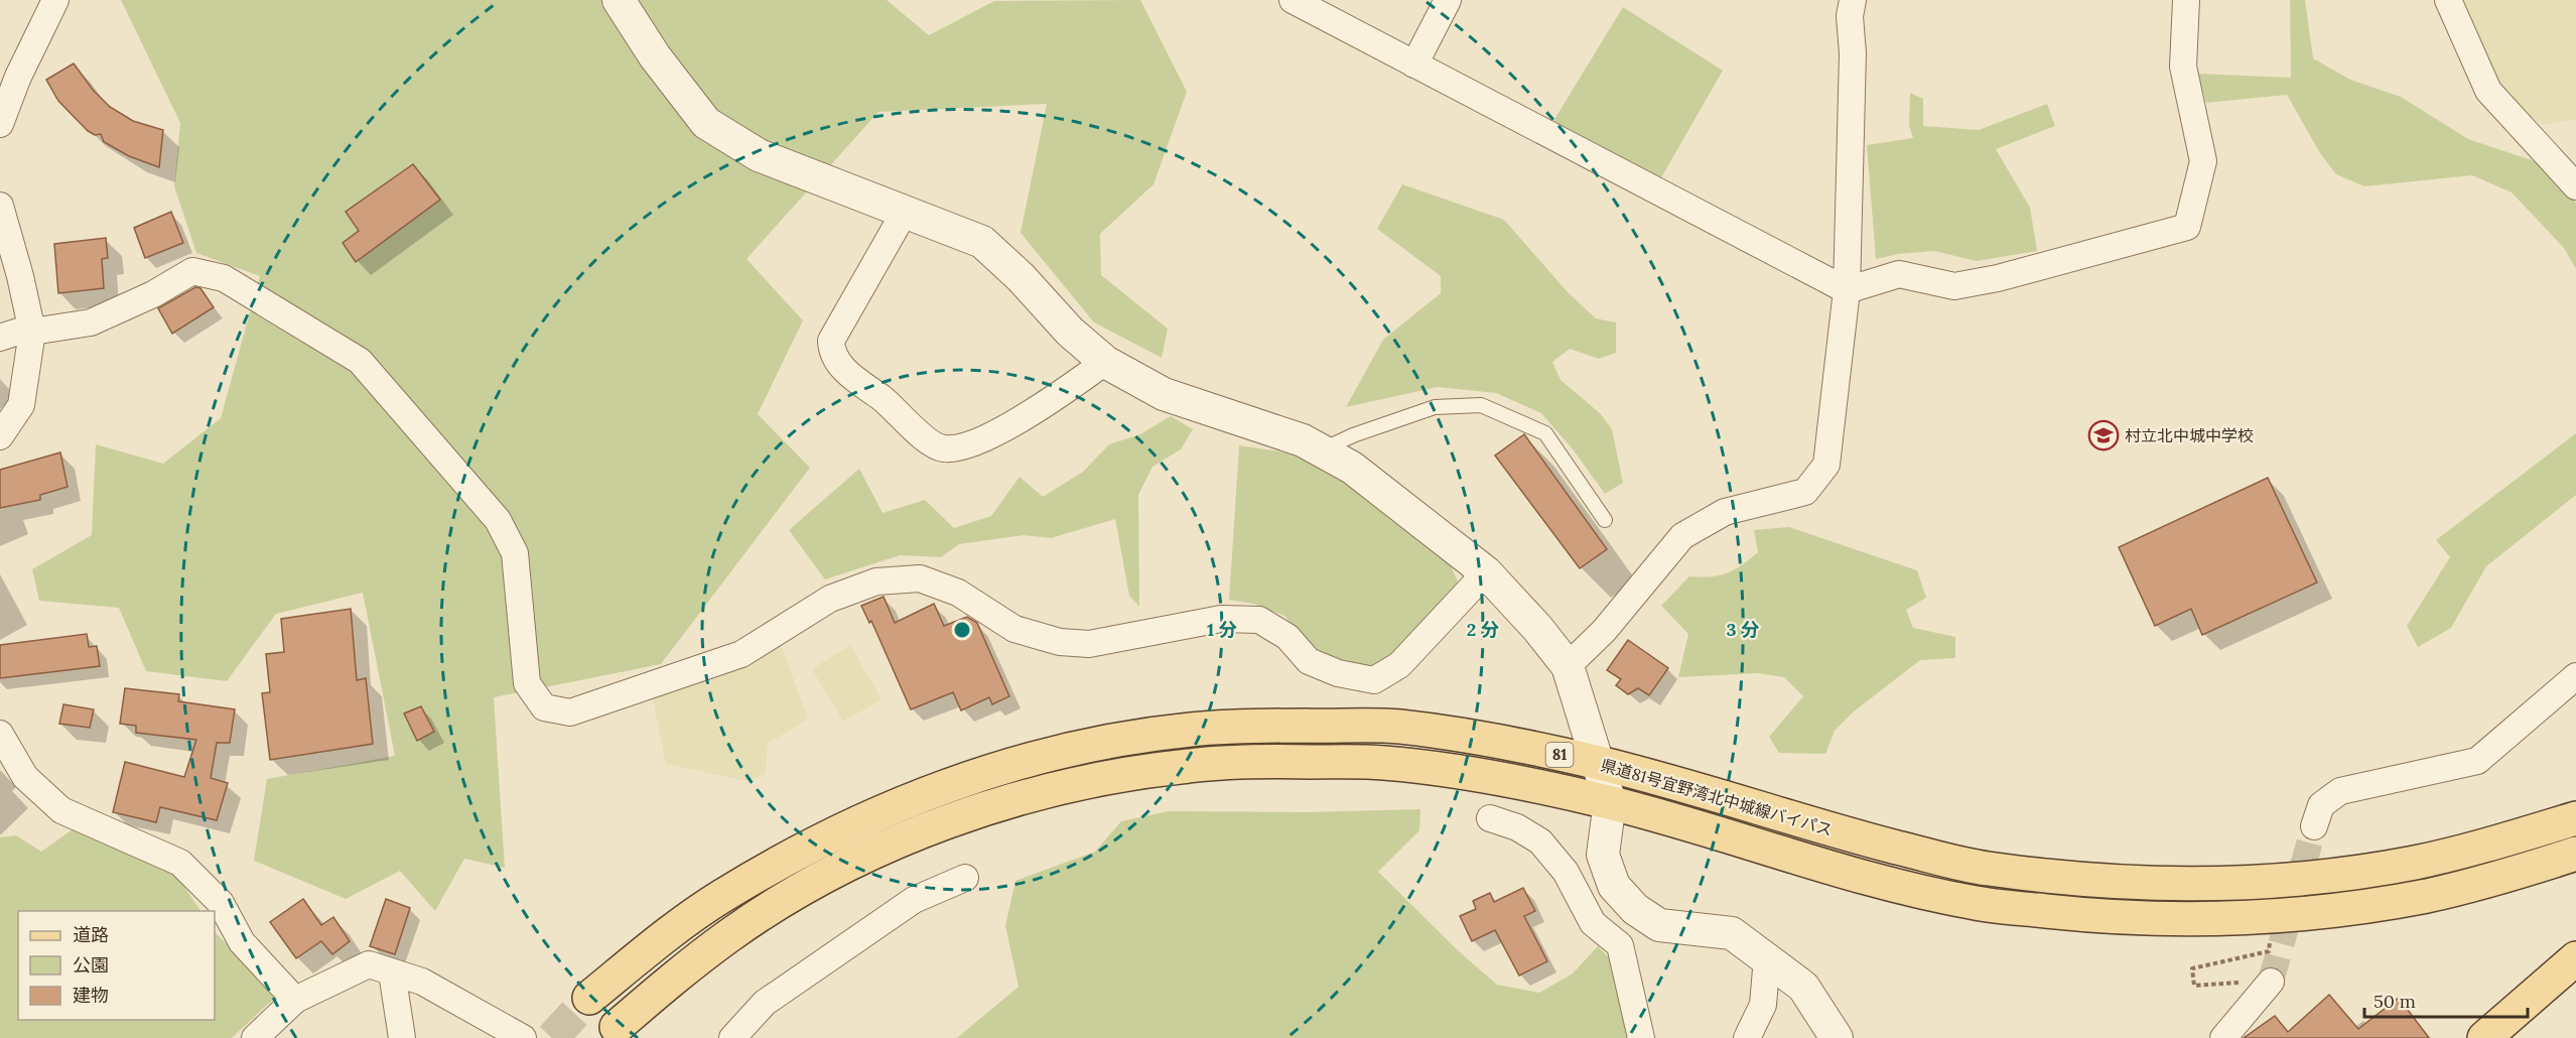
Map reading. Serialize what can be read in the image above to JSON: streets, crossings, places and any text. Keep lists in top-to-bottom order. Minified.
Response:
{"streets":{"main road":["81","県道81号宜野湾北中城線バイパス"]},"places":{"school or university":["村立北中城中学校"]},"legend":["道路","公園","建物"],"scale_bar":"50 m","rings":["1 分","2 分","3 分"]}
